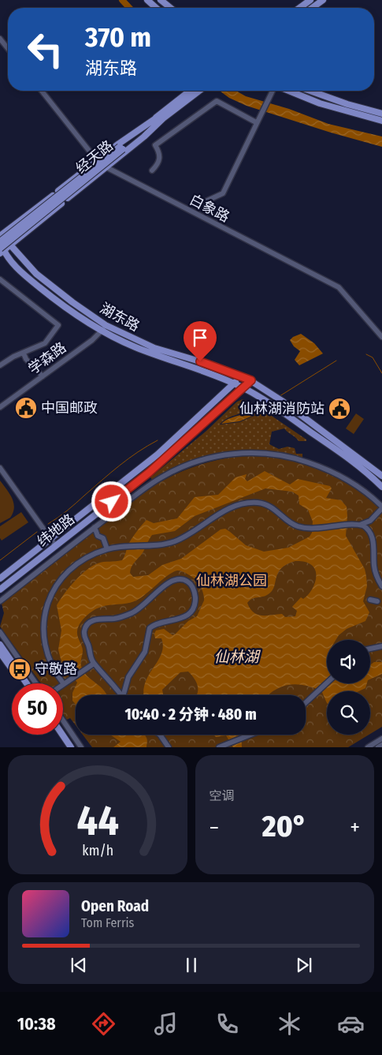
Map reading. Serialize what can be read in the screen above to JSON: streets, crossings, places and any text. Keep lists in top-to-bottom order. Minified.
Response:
{"streets":{"main road":["经天路","湖东路","纬地路"],"street":["白象路","学森路"]},"crossings":[["经天路","湖东路"],["湖东路","学森路"],["湖东路","纬地路"]],"water":["仙林湖"],"parks":["仙林湖公园"],"places":{"public building":["中国邮政","仙林湖消防站"],"bus stop":["守敬路"]},"page":{"turn":["370 m","湖东路"],"limit":"50","trip":"10:40 · 2 分钟 · 480 m","tile":"空调","heat":["−","20°","+"],"song":["Open Road","Tom Ferris"],"tabs":"10:38","gauge":["44","km/h"]}}
